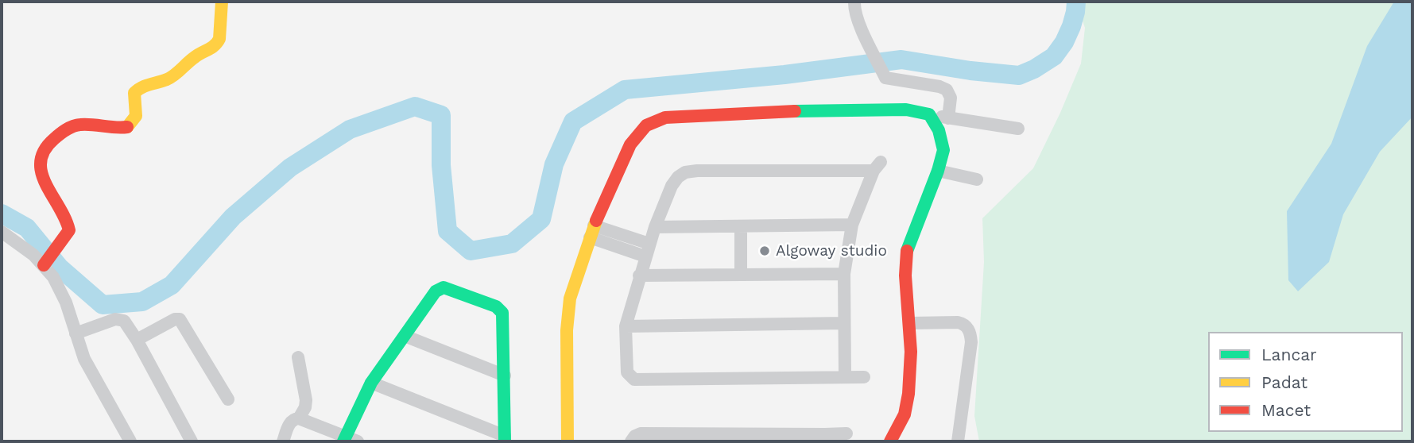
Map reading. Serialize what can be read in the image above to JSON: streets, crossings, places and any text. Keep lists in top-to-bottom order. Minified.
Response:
{"places":["Algoway studio"],"legend":["Lancar","Padat","Macet"]}
